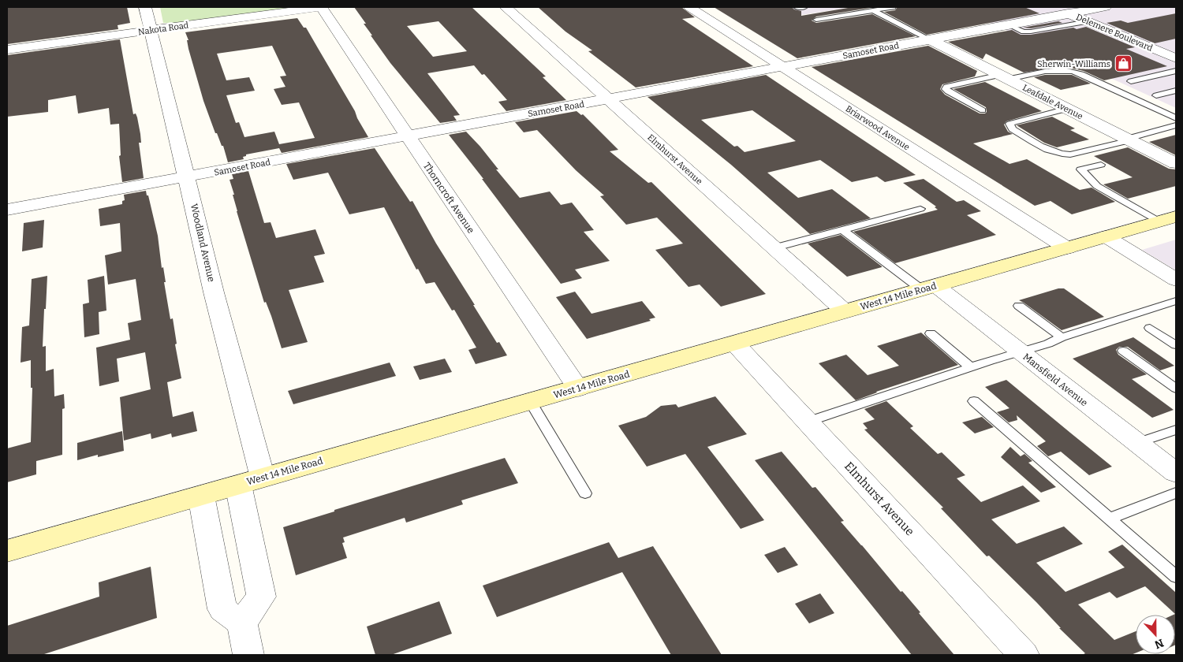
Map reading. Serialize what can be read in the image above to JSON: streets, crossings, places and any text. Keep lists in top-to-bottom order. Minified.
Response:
{"streets":{"main road":["West 14 Mile Road"],"street":["Nakota Road","Delemere Boulevard","Samoset Road","Leafdale Avenue","Briarwood Avenue","Elmhurst Avenue","Thorncroft Avenue","Woodland Avenue","Mansfield Avenue"]},"crossings":[["Nakota Road","Thorncroft Avenue"],["Nakota Road","Woodland Avenue"],["Delemere Boulevard","Samoset Road"],["Samoset Road","Leafdale Avenue"],["Samoset Road","Briarwood Avenue"],["Samoset Road","Elmhurst Avenue"],["Samoset Road","Thorncroft Avenue"],["Samoset Road","Woodland Avenue"],["Briarwood Avenue","West 14 Mile Road"],["Elmhurst Avenue","West 14 Mile Road"],["Thorncroft Avenue","West 14 Mile Road"],["Woodland Avenue","West 14 Mile Road"],["West 14 Mile Road","Mansfield Avenue"]],"places":{"shop":["Sherwin-Williams"]},"north":"bottom"}
